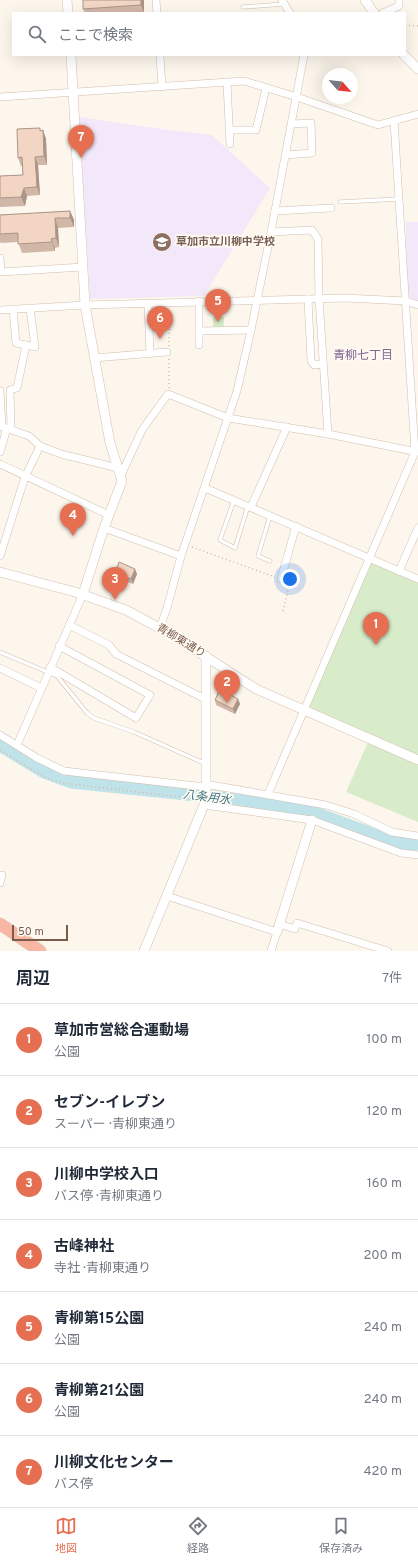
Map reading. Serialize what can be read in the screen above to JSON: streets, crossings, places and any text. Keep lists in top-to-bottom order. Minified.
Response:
{"streets":{"street":["青柳東通り"]},"districts":["青柳七丁目"],"water":["八条用水"],"places":{"school or university":["草加市立川柳中学校"]},"scale_bar":"50 m","north":"bottom right","page":{"search":"ここで検索","pins":["7","5","6","4","3","1","2"],"scale":"50 m","heading":["周辺","7件"],"list":[{"mark":"1","name":"草加市営総合運動場","note":"公園","value":"100 m"},{"mark":"2","name":"セブン-イレブン","note":"スーパー · 青柳東通り","value":"120 m"},{"mark":"3","name":"川柳中学校入口","note":"バス停 · 青柳東通り","value":"160 m"},{"mark":"4","name":"古峰神社","note":"寺社 · 青柳東通り","value":"200 m"},{"mark":"5","name":"青柳第15公園","note":"公園","value":"240 m"},{"mark":"6","name":"青柳第21公園","note":"公園","value":"240 m"},{"mark":"7","name":"川柳文化センター","note":"バス停","value":"420 m"}],"nav":["地図","経路","保存済み"]}}
